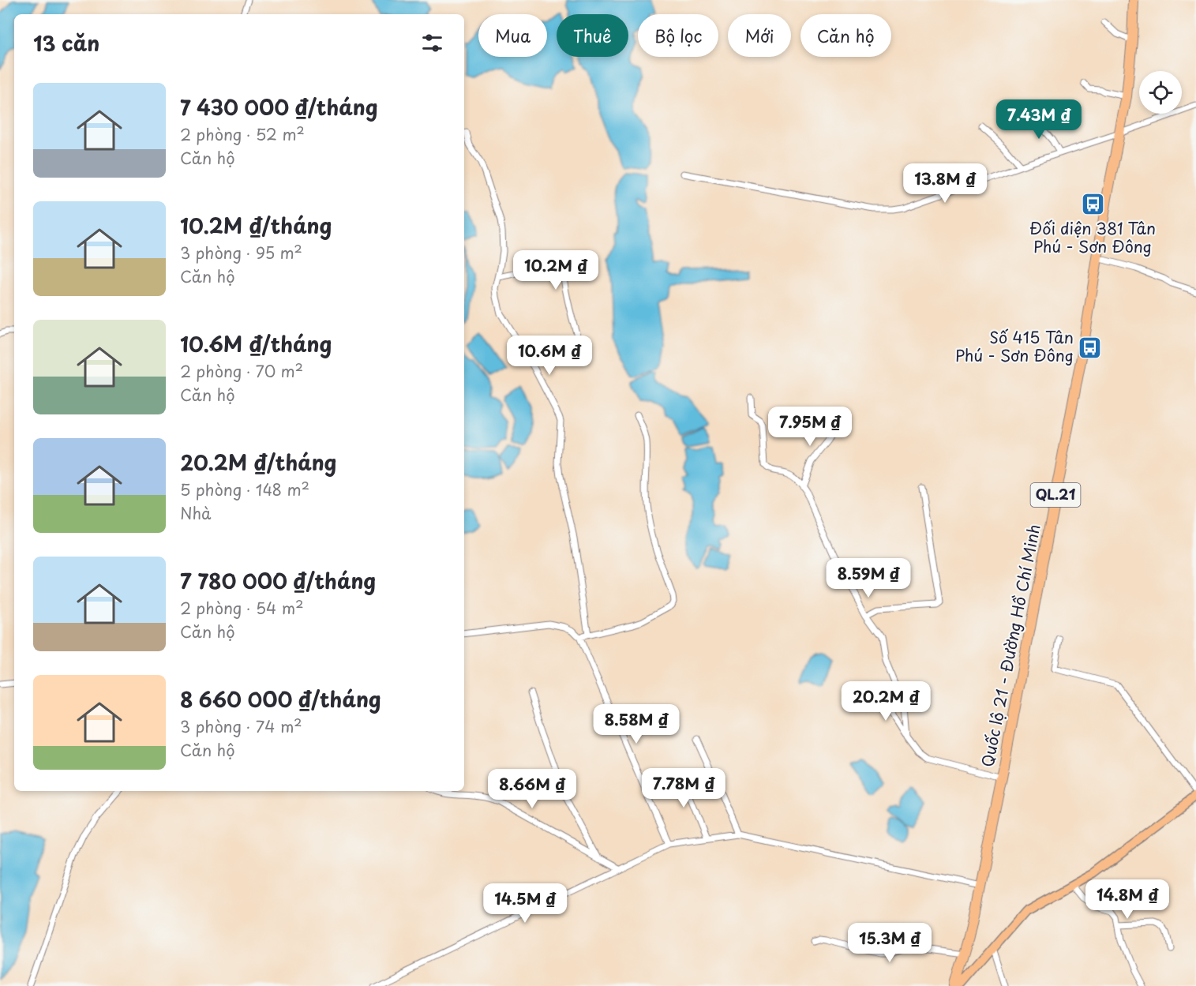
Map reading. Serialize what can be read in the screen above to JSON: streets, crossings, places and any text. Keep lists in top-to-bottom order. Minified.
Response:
{"streets":{"highway":["QL.21","Quốc lộ 21 - Đường Hồ Chí Minh"]},"places":{"bus stop":["Đối diện 381 Tân Phú - Sơn Đông","Số 415 Tân Phú - Sơn Đông"]},"page":{"chip":["Mua","Thuê","Bộ lọc","Mới","Căn hộ"],"heading":"13 căn","list":[{"name":"7 430 000 ₫/tháng","note":"2 phòng · 52 m² · Căn hộ"},{"name":"10.2M ₫/tháng","note":"3 phòng · 95 m² · Căn hộ"},{"name":"10.6M ₫/tháng","note":"2 phòng · 70 m² · Căn hộ"},{"name":"20.2M ₫/tháng","note":"5 phòng · 148 m² · Nhà"},{"name":"7 780 000 ₫/tháng","note":"2 phòng · 54 m² · Căn hộ"},{"name":"8 660 000 ₫/tháng","note":"3 phòng · 74 m² · Căn hộ"}],"price":["7.43M ₫","13.8M ₫","10.2M ₫","10.6M ₫","7.95M ₫","8.59M ₫","20.2M ₫","8.58M ₫","7.78M ₫","8.66M ₫","14.8M ₫","14.5M ₫","15.3M ₫"]}}
